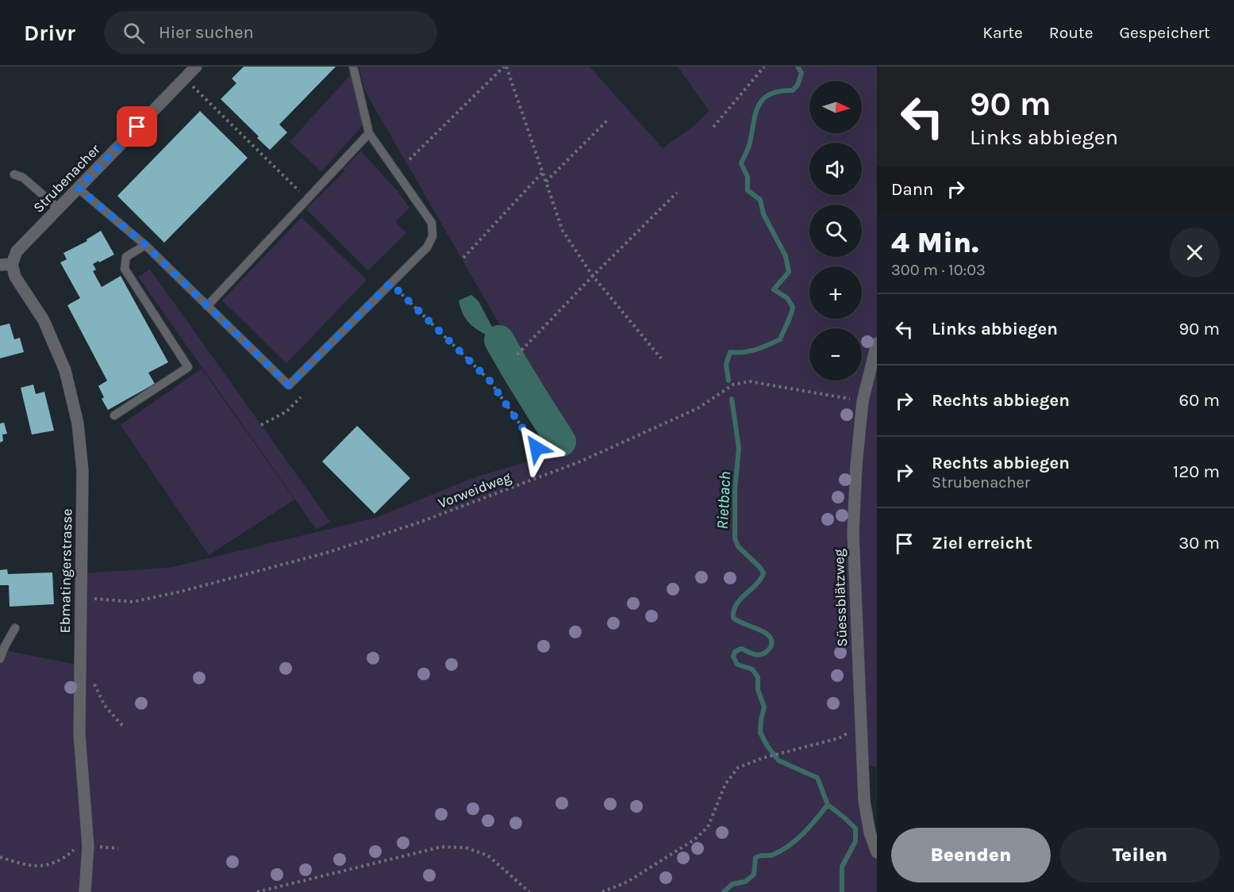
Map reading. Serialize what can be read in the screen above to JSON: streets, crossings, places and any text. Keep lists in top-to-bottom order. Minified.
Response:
{"streets":{"street":["Strubenacher","Ebmatingerstrasse","Süessblätzweg"],"path":["Vorweidweg"]},"crossings":[["Strubenacher","Ebmatingerstrasse"],["Vorweidweg","Ebmatingerstrasse"],["Vorweidweg","Süessblätzweg"]],"water":["Rietbach"],"north":"right","page":{"header":"Drivr","search":"Hier suchen","nav":["Karte","Route","Gespeichert"],"turn":["90 m","Links abbiegen"],"map_buttons":["+","−"],"then":"Dann","heading":["4 Min.","300 m · 10:03"],"list":[{"name":"Links abbiegen","value":"90 m"},{"name":"Rechts abbiegen","value":"60 m"},{"name":"Rechts abbiegen","note":"Strubenacher","value":"120 m"},{"name":"Ziel erreicht","value":"30 m"}],"buttons":["Beenden","Teilen"]}}
